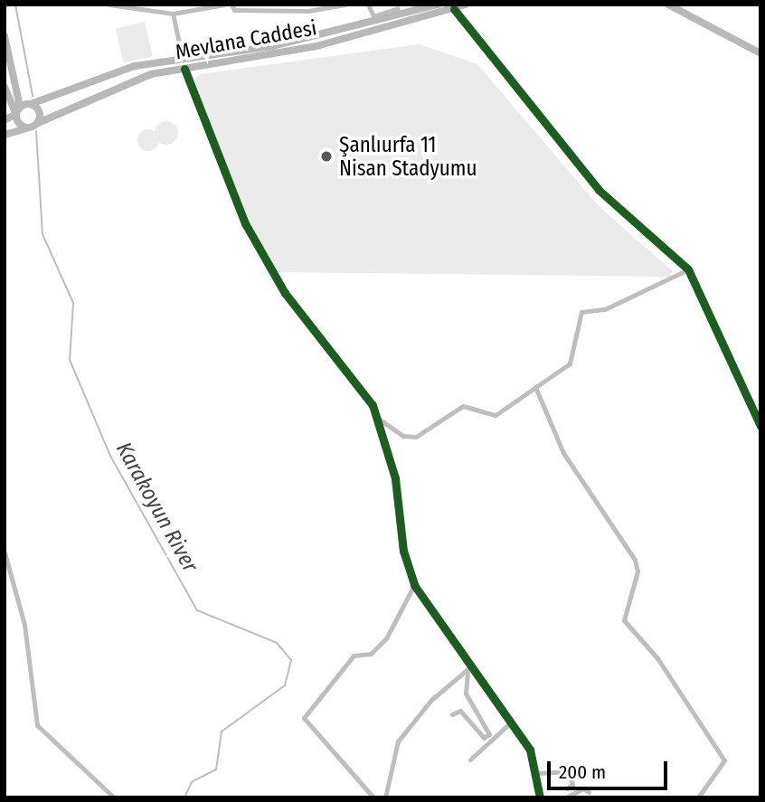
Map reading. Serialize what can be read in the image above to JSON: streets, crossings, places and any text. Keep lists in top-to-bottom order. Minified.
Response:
{"streets":{"main road":["Mevlana Caddesi"]},"water":["Karakoyun River"],"places":["Şanlıurfa 11 Nisan Stadyumu"],"scale_bar":"200 m"}
